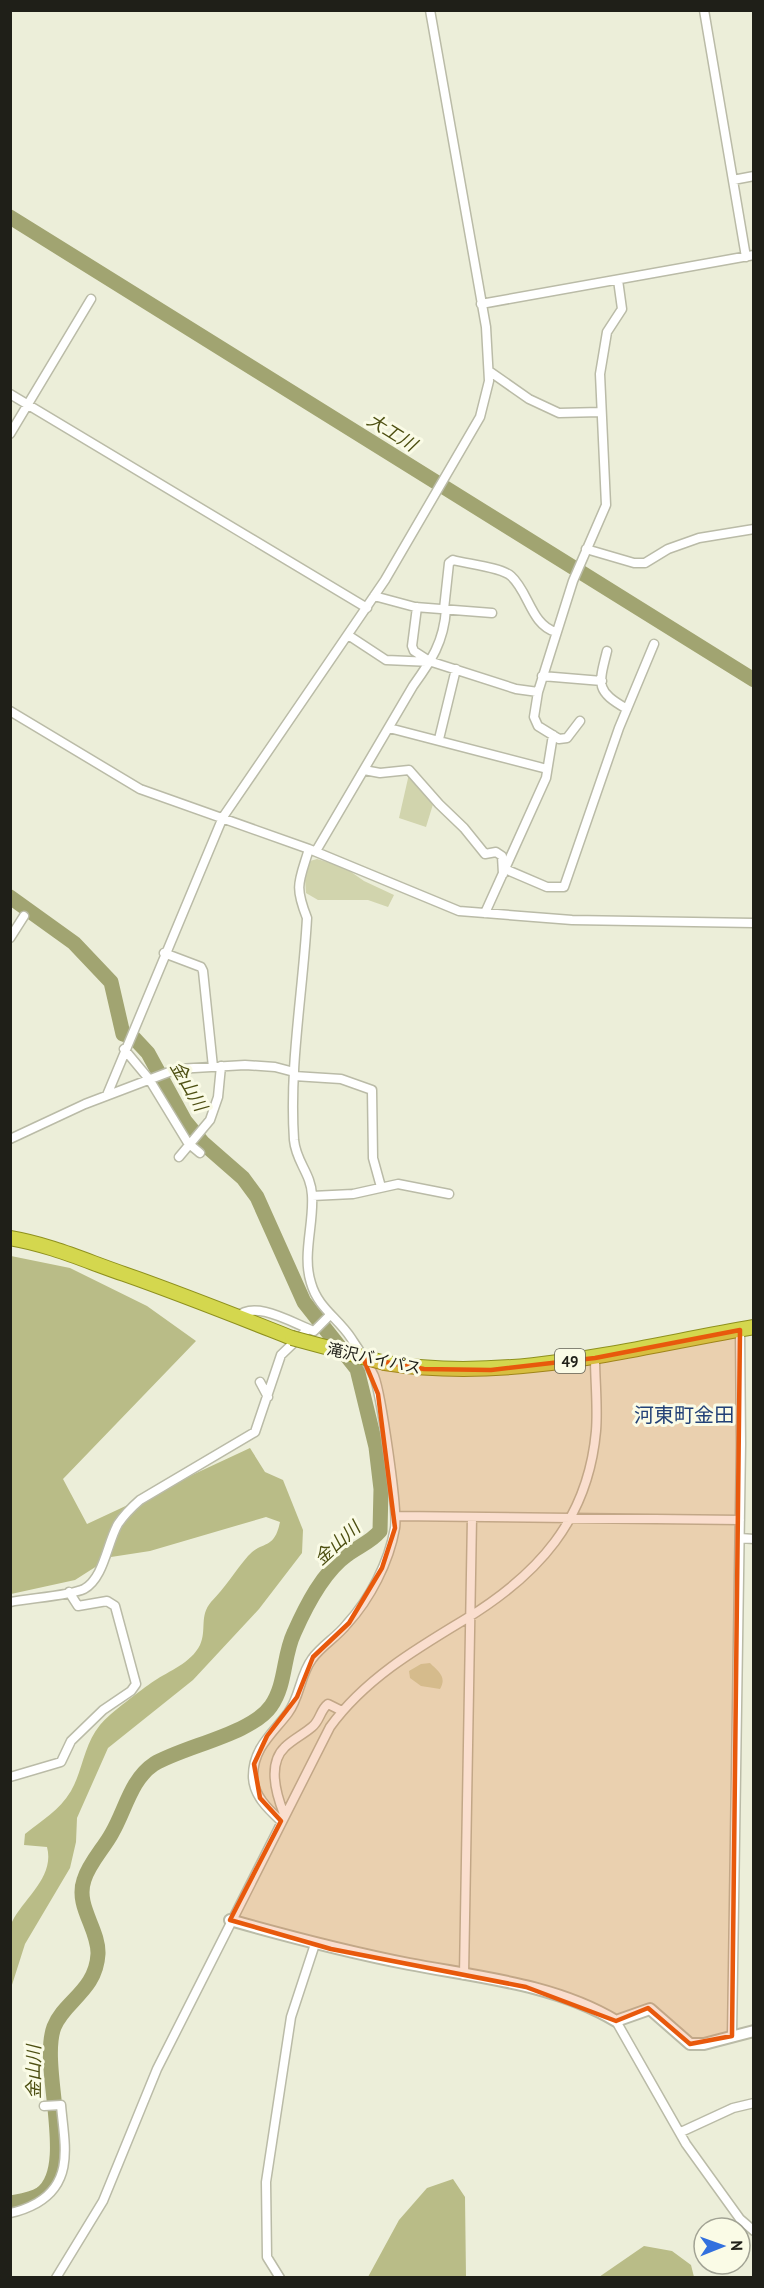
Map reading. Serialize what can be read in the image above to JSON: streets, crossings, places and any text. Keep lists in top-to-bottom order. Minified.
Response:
{"streets":{"highway":["滝沢バイパス","49"]},"districts":["河東町金田"],"water":["大工川","金山川"],"north":"right"}
